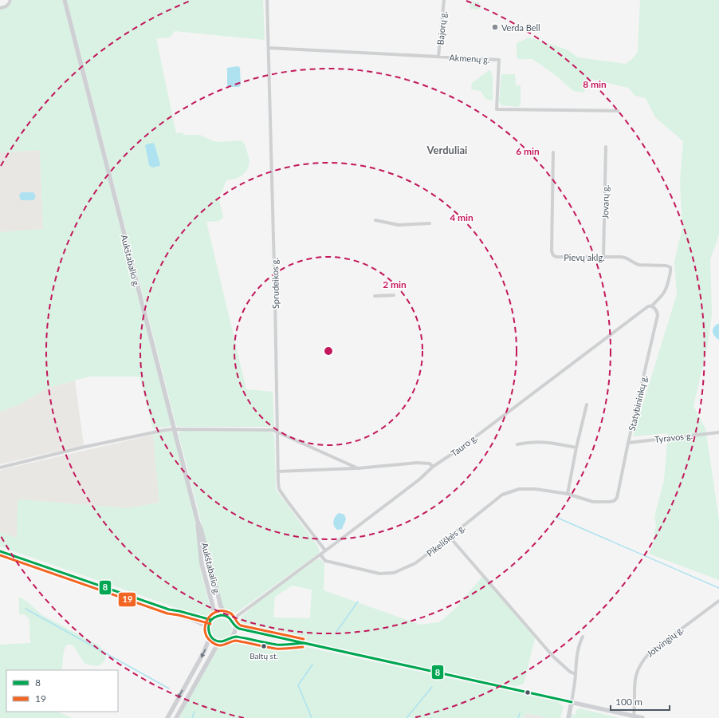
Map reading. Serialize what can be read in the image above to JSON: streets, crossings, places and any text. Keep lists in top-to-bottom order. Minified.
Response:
{"streets":{"main road":["Aukštabalio g."],"street":["Bajorų g.","Akmenų g.","Jovarų g.","Pievų aklg.","Sprudeikos g.","Statybininkų g.","Tyravos g.","Tauro g.","Pikeliškės g.","Jotvingių g."]},"crossings":[["Bajorų g.","Akmenų g."],["Akmenų g.","Sprudeikos g."],["Jovarų g.","Pievų aklg."],["Pievų aklg.","Statybininkų g."],["Pievų aklg.","Tauro g."],["Aukštabalio g.","Tauro g."],["Sprudeikos g.","Tauro g."],["Statybininkų g.","Tyravos g."],["Statybininkų g.","Tauro g."],["Statybininkų g.","Pikeliškės g."],["Tauro g.","Pikeliškės g."]],"districts":["Verduliai"],"places":["Verda Bell","Baltų st."],"lines":["transit line 8","transit line 19"],"legend":["8","19"],"scale_bar":"100 m","rings":["8 min","6 min","4 min","2 min"]}
